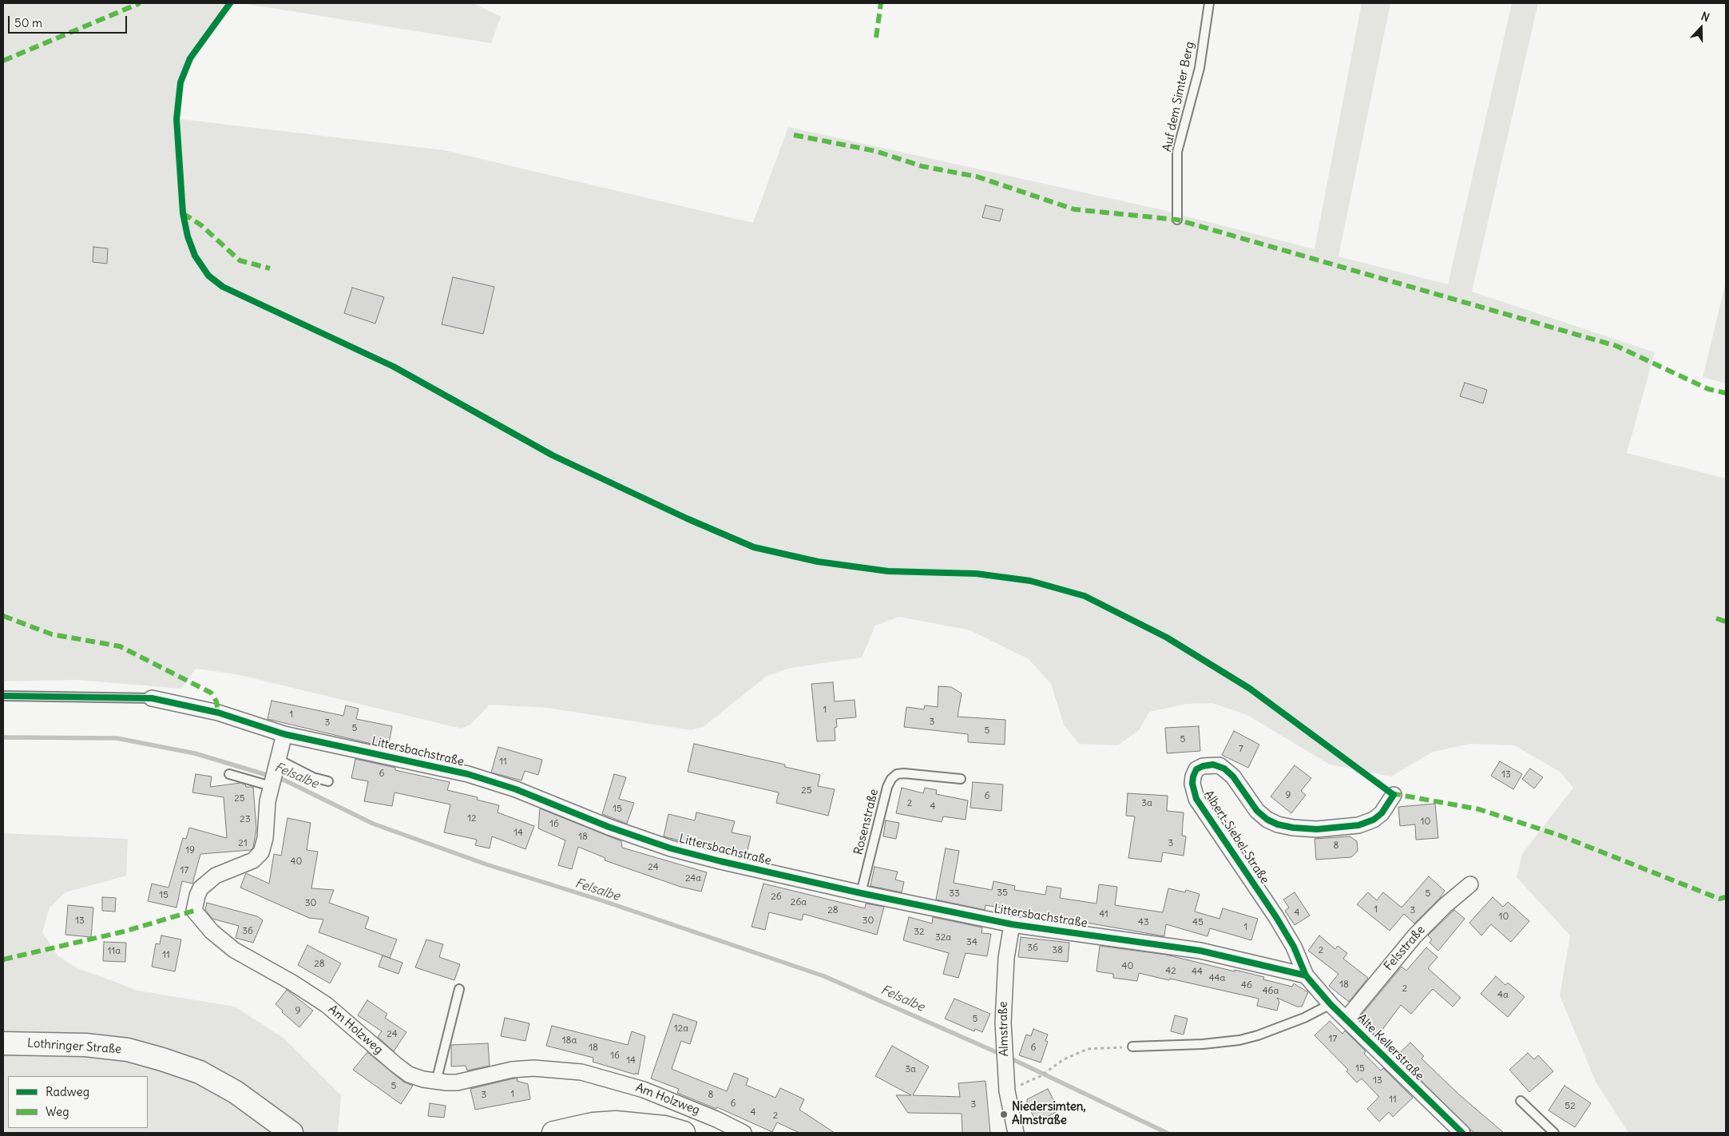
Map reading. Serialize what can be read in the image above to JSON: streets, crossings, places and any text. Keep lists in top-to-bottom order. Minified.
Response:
{"streets":{"main road":["Lothringer Straße"],"street":["Littersbachstraße","Albert-Siebel-Straße","Felsstraße","Almstraße","Am Holzweg","Alte Kellerstraße"],"lane":["Auf dem Simter Berg","Rosenstraße"]},"crossings":[["Littersbachstraße","Rosenstraße"],["Littersbachstraße","Albert-Siebel-Straße"],["Littersbachstraße","Almstraße"],["Littersbachstraße","Am Holzweg"],["Littersbachstraße","Alte Kellerstraße"],["Albert-Siebel-Straße","Alte Kellerstraße"],["Felsstraße","Alte Kellerstraße"]],"water":["Felsalbe"],"places":["Niedersimten, Almstraße"],"house_numbers":["1","1","3","3","5","5","5","7","11","6","13","25","9","6","25","2","3a","4","15","12","23","10","16","14","18","21","3","8","19","40","24","17","24a","35","33","5","15","26","26a","30","1","28","3","4","41","10","13","30","43","45","1","36","32","32a","34","36","38","2","11a","11","28","40","42","44","44a","18","46","2","46a","4a","9","5","12a","24","17","18a","18","6","16","14","15","3a","13","5","1","3","8","11","6","3","52","4","2"],"legend":["Radweg","Weg"],"scale_bar":"50 m","north":"top"}
